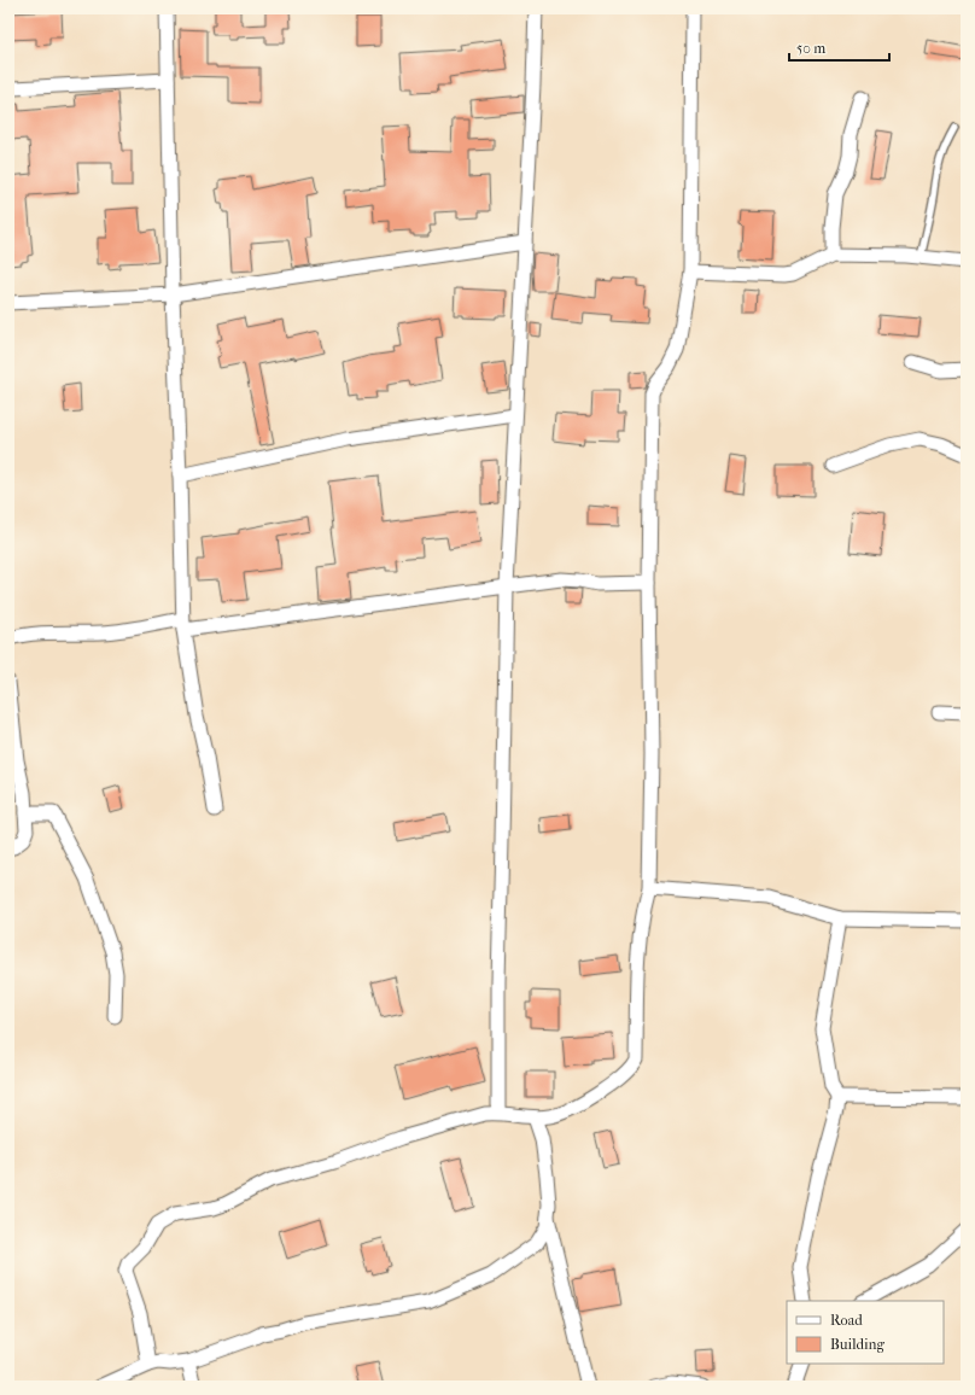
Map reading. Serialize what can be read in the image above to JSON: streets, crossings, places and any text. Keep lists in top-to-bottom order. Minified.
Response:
{"legend":["Road","Building"],"scale_bar":"50 m"}
